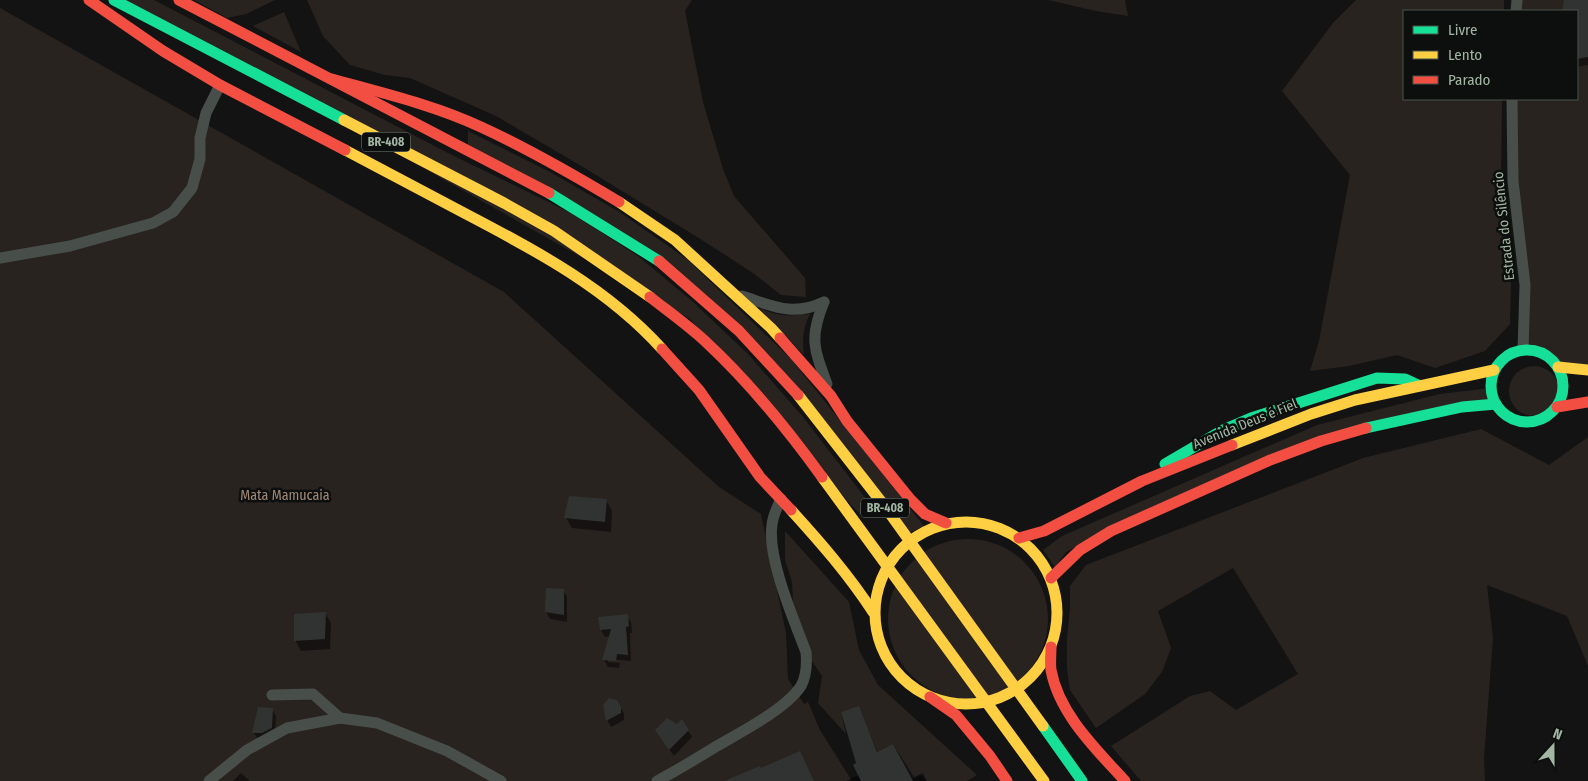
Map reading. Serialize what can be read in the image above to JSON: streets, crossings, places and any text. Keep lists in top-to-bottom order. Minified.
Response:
{"streets":{"main road":["BR-408","Avenida Deus é Fiel"],"street":["Estrada do Silêncio"]},"crossings":[["Estrada do Silêncio","Avenida Deus é Fiel"]],"parks":["Mata Mamucaia"],"legend":["Livre","Lento","Parado"],"north":"top"}
